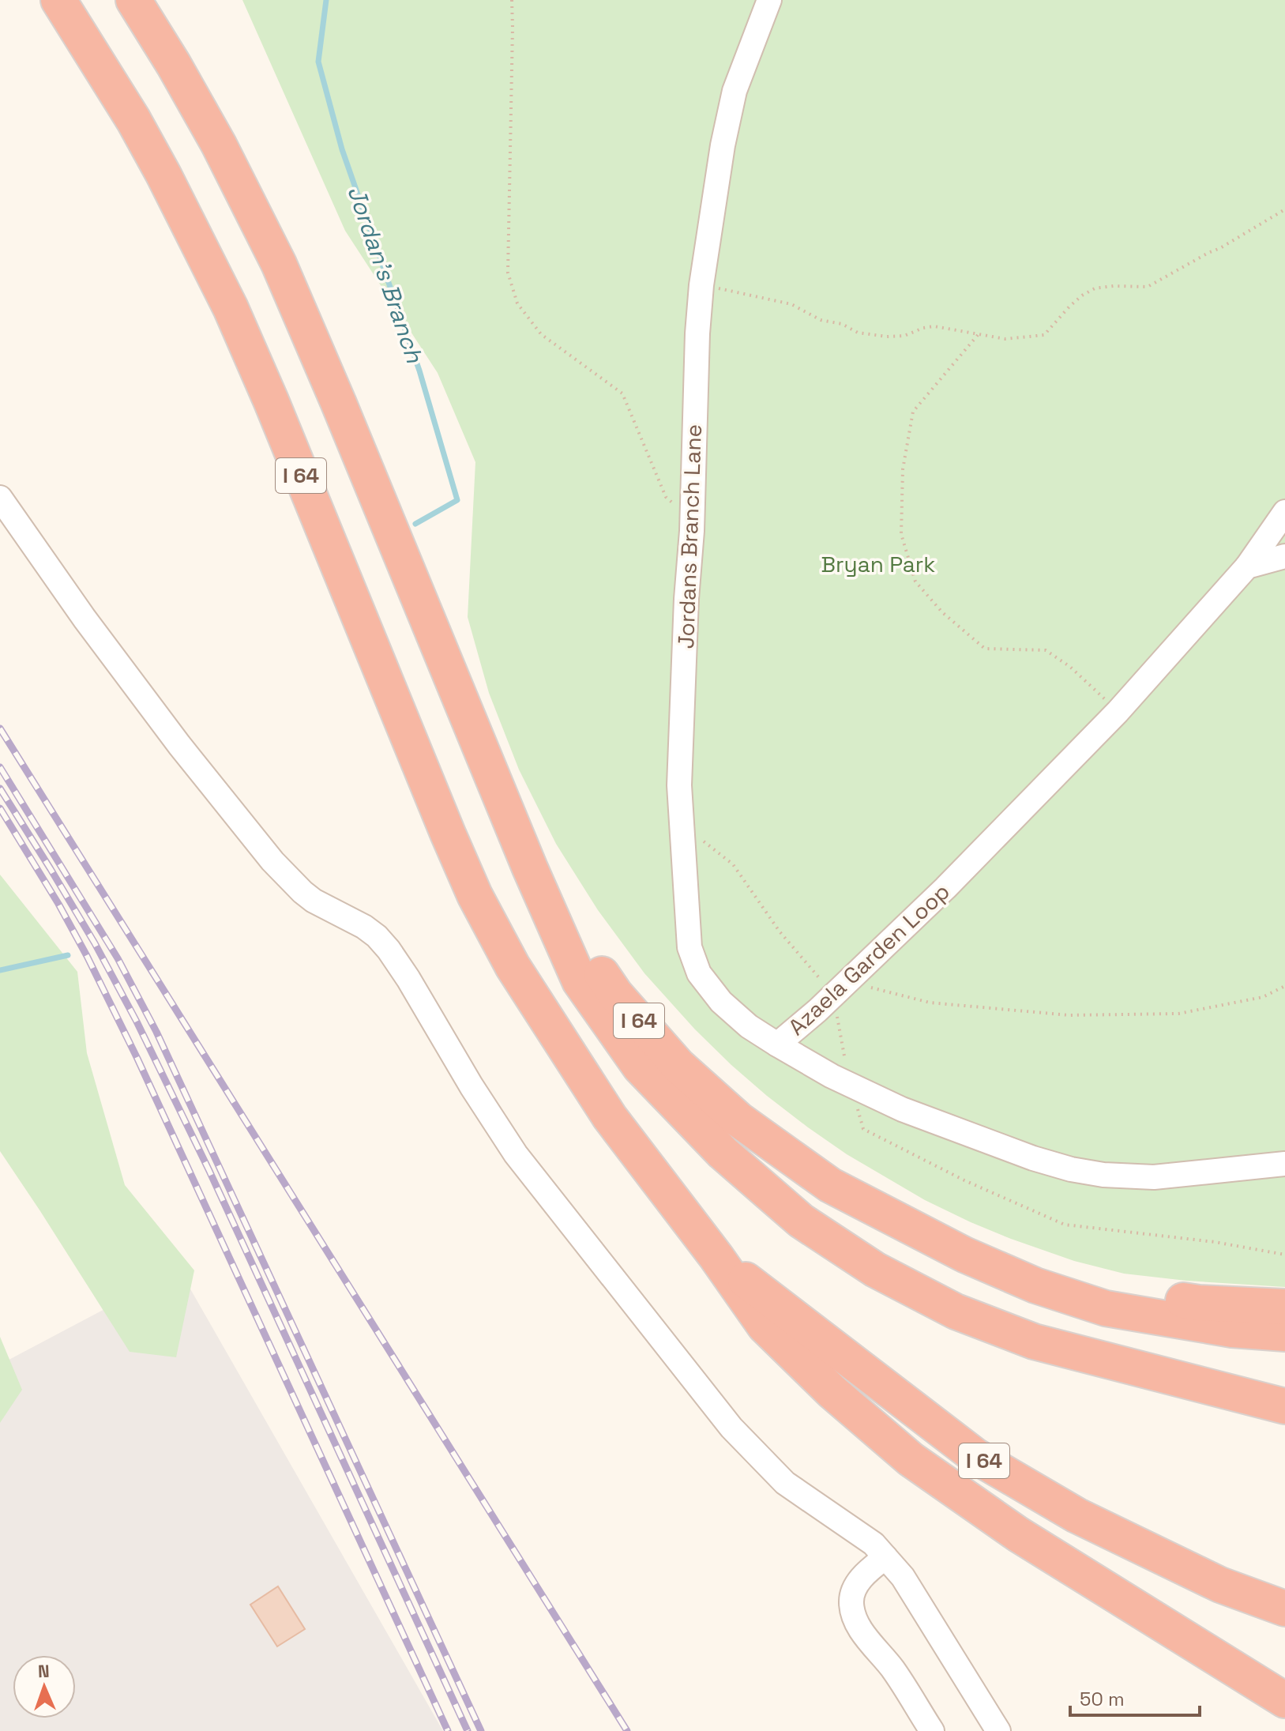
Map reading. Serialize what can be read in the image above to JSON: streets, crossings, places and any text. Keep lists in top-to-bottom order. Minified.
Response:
{"streets":{"highway":["I 64"],"street":["Jordans Branch Lane","Azaela Garden Loop"]},"crossings":[["Jordans Branch Lane","Azaela Garden Loop"]],"water":["Jordan's Branch"],"parks":["Bryan Park"],"scale_bar":"50 m","north":"top"}
